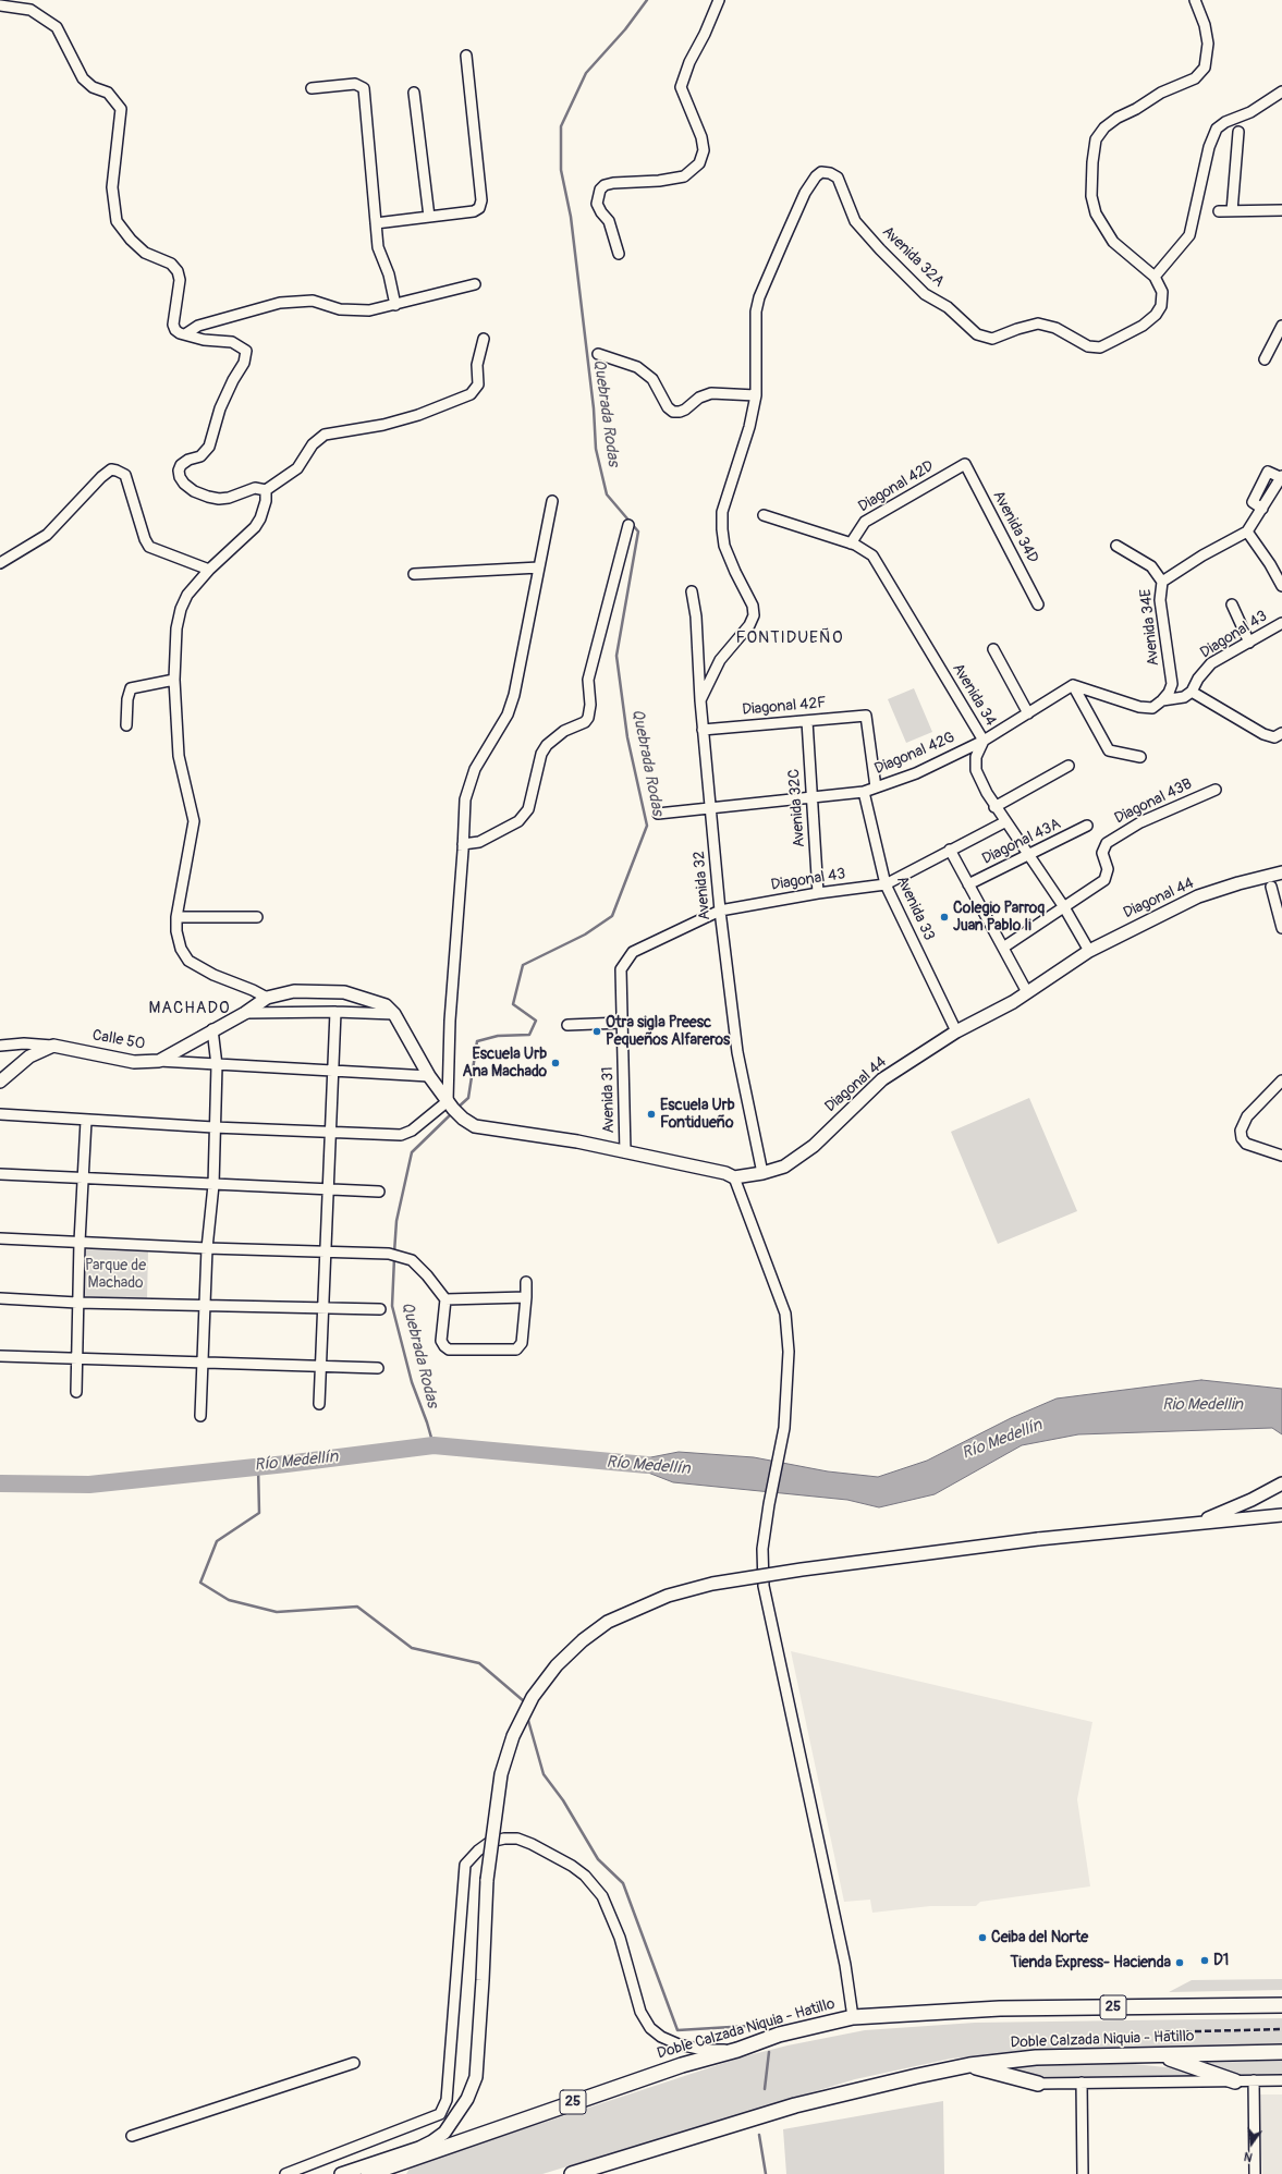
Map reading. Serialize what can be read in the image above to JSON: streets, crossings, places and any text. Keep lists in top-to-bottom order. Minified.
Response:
{"streets":{"highway":["25","Doble Calzada Niquia - Hatillo"],"main road":["Diagonal 44","Calle 50"],"street":["Avenida 32A","Diagonal 42D","Avenida 34D","Avenida 34E","Diagonal 43","Avenida 34","Diagonal 42F","Diagonal 42G","Diagonal 43B","Avenida 32C","Diagonal 43A","Avenida 32","Avenida 33","Avenida 31"]},"crossings":[["Avenida 32A","Avenida 32"],["Diagonal 42D","Avenida 34D"],["Diagonal 42D","Avenida 34"],["Diagonal 43","Avenida 34"],["Diagonal 43","Avenida 32C"],["Diagonal 43","Avenida 32"],["Diagonal 43","Avenida 33"],["Diagonal 43","Avenida 31"],["Avenida 34","Diagonal 42G"],["Avenida 34","Diagonal 43B"],["Avenida 34","Diagonal 43A"],["Avenida 34","Diagonal 44"],["Diagonal 42F","Diagonal 42G"],["Diagonal 42F","Avenida 32C"],["Diagonal 42F","Avenida 32"],["Diagonal 42G","Avenida 32C"],["Diagonal 42G","Avenida 32"],["Diagonal 42G","Avenida 33"],["Avenida 32","Diagonal 44"],["Diagonal 44","Avenida 33"],["Diagonal 44","Calle 50"],["Diagonal 44","Avenida 31"]],"districts":["FONTIDUEÑO","MACHADO"],"water":["Quebrada Rodas","Rio Medellin","Río Medellín"],"parks":["Parque de Machado"],"places":["Colegio Parroq Juan Pablo Ii","Otra sigla Preesc Pequeños Alfareros","Escuela Urb Ana Machado","Escuela Urb Fontidueño","Ceiba del Norte","D1","Tienda Express- Hacienda"],"north":"bottom"}
